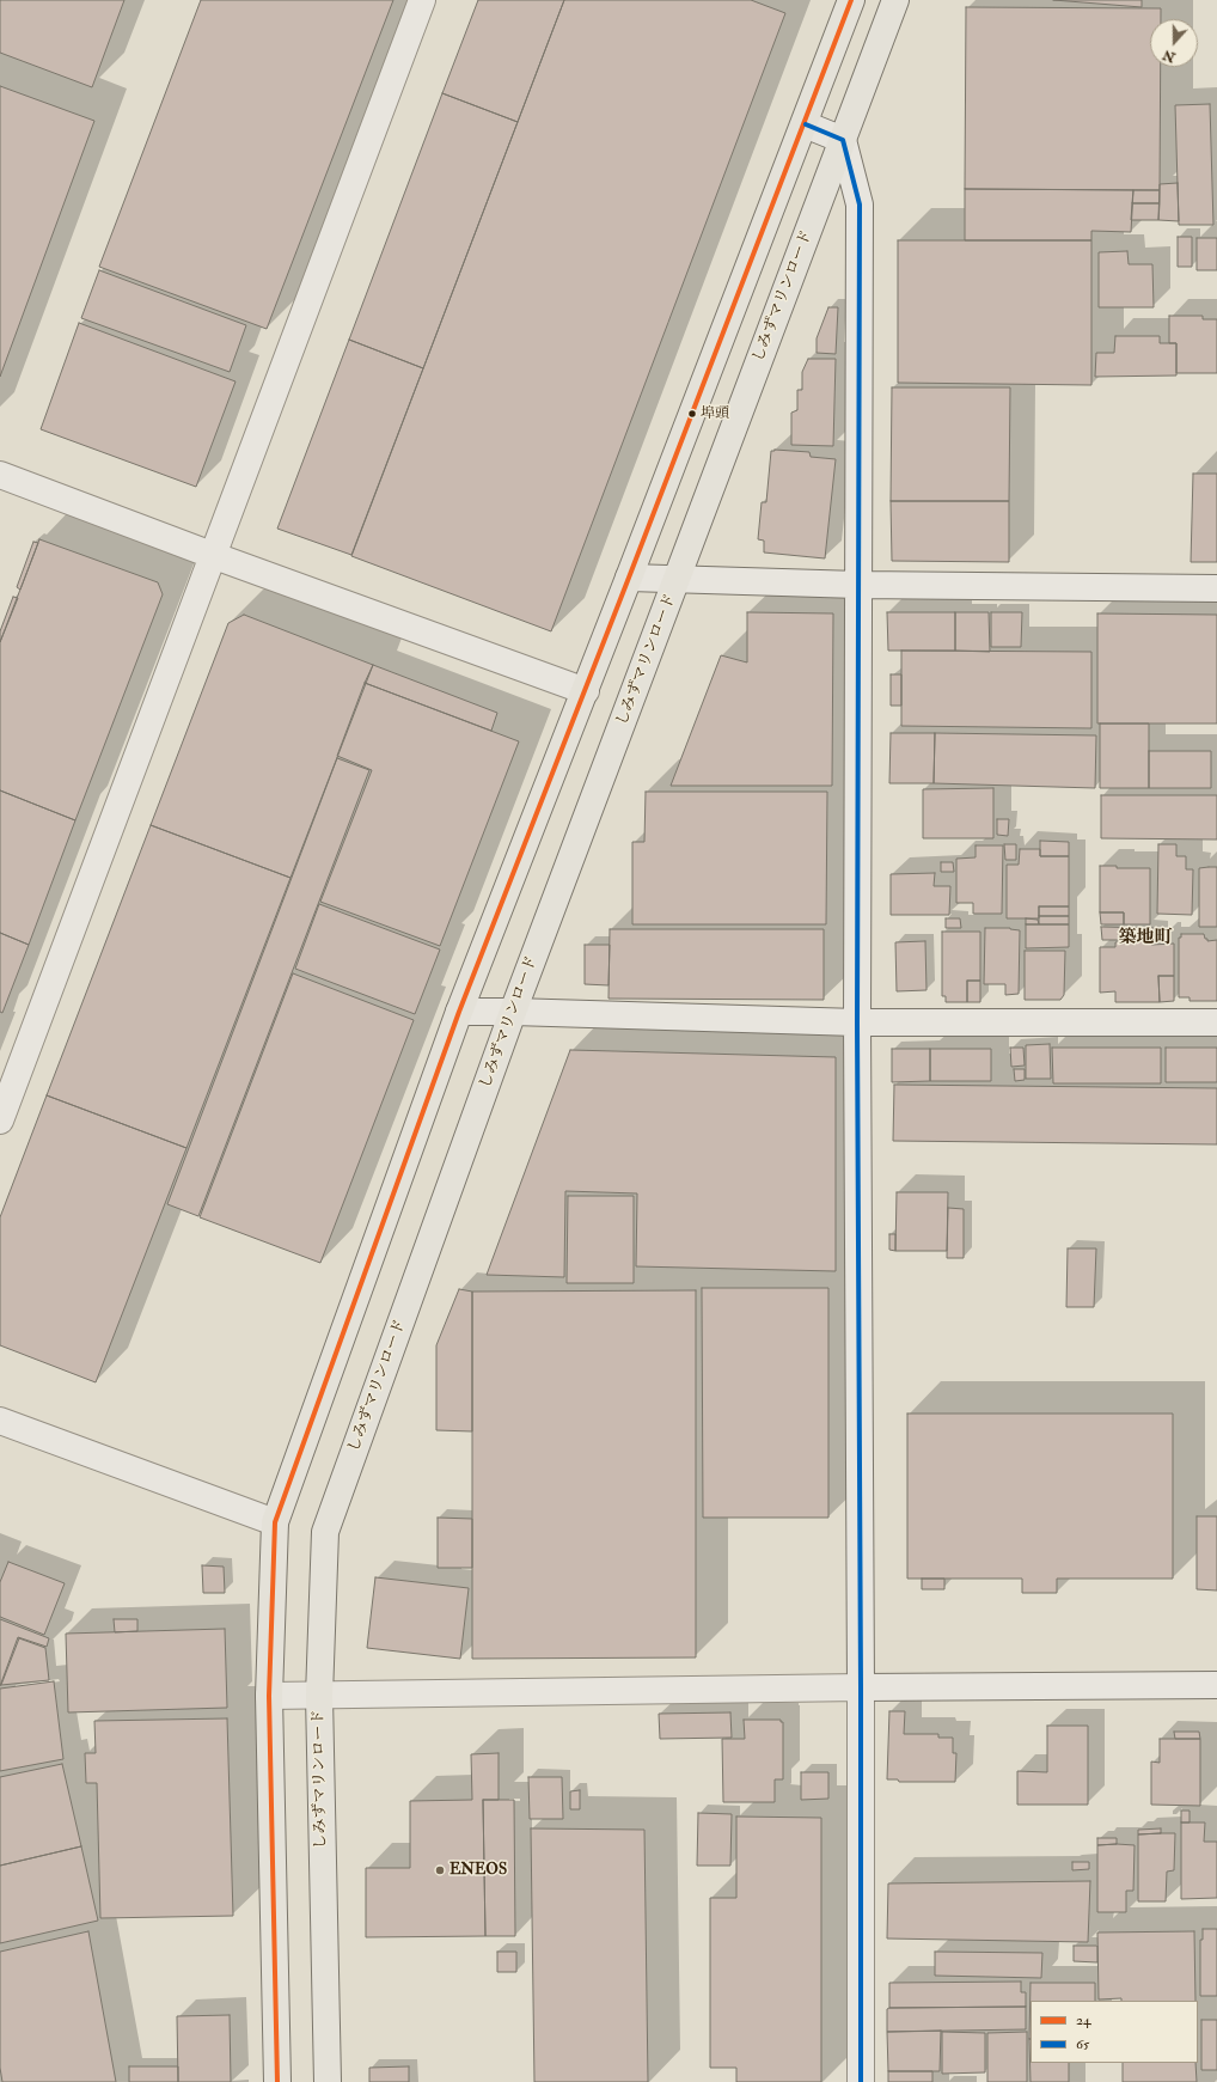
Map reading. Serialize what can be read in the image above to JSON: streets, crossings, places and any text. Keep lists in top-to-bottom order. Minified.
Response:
{"streets":{"highway":["しみずマリンロード"]},"districts":["築地町"],"places":["埠頭","ENEOS"],"lines":["transit line 24","transit line 65"],"legend":["24","65"],"north":"bottom"}
